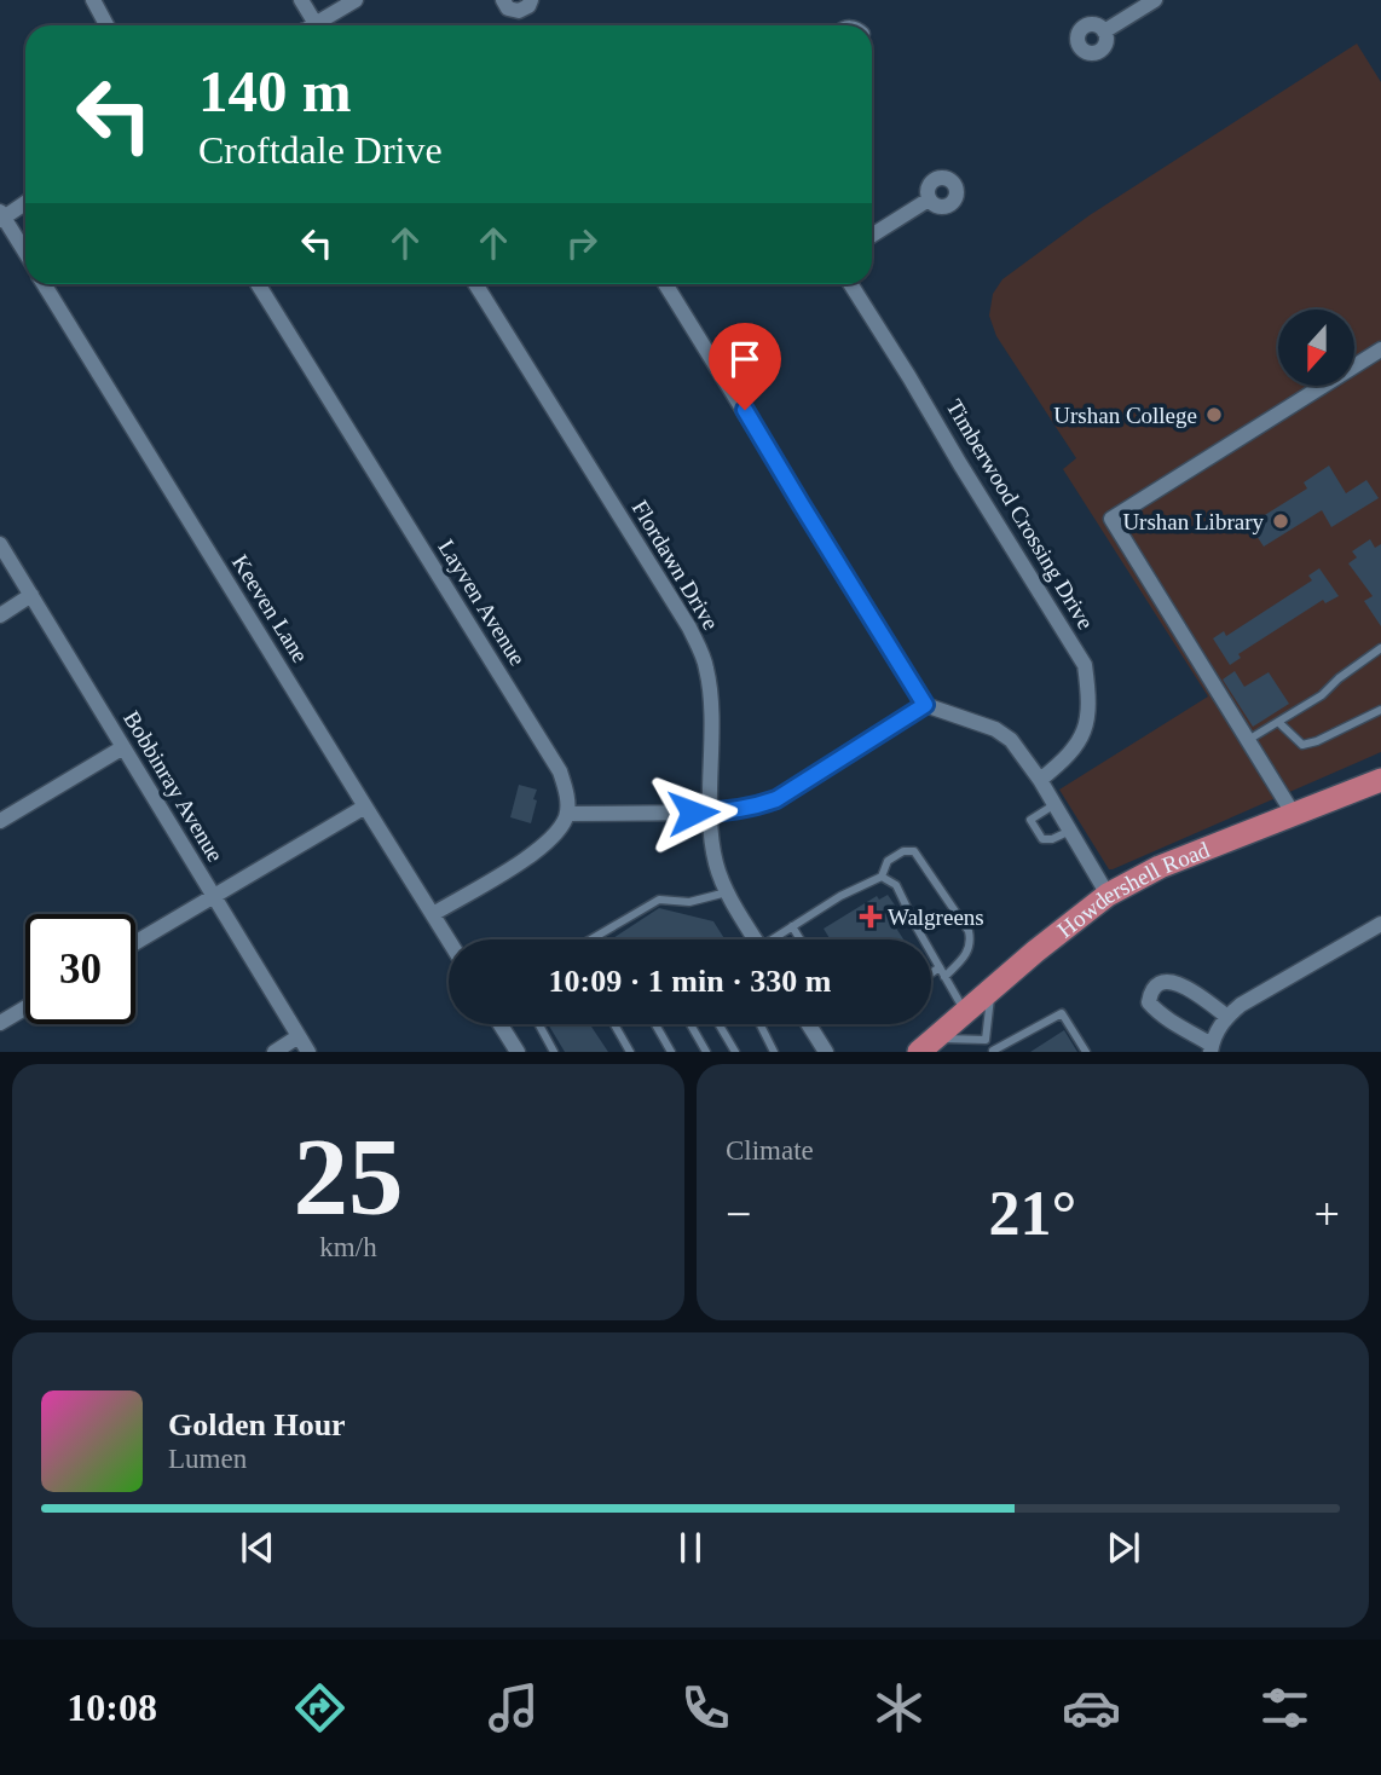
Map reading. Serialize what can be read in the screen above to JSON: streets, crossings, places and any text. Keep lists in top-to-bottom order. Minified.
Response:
{"streets":{"main road":["Howdershell Road"],"street":["Timberwood Crossing Drive","Flordawn Drive","Layven Avenue","Keeven Lane","Bobbinray Avenue"]},"places":{"other":["Urshan College","Urshan Library"],"health":["Walgreens"]},"north":"bottom","page":{"turn":["140 m","Croftdale Drive"],"limit":"30","trip":"10:09 · 1 min · 330 m","tile":[["25","km/h"],"Climate"],"heat":["−","21°","+"],"song":["Golden Hour","Lumen"],"tabs":"10:08"}}
